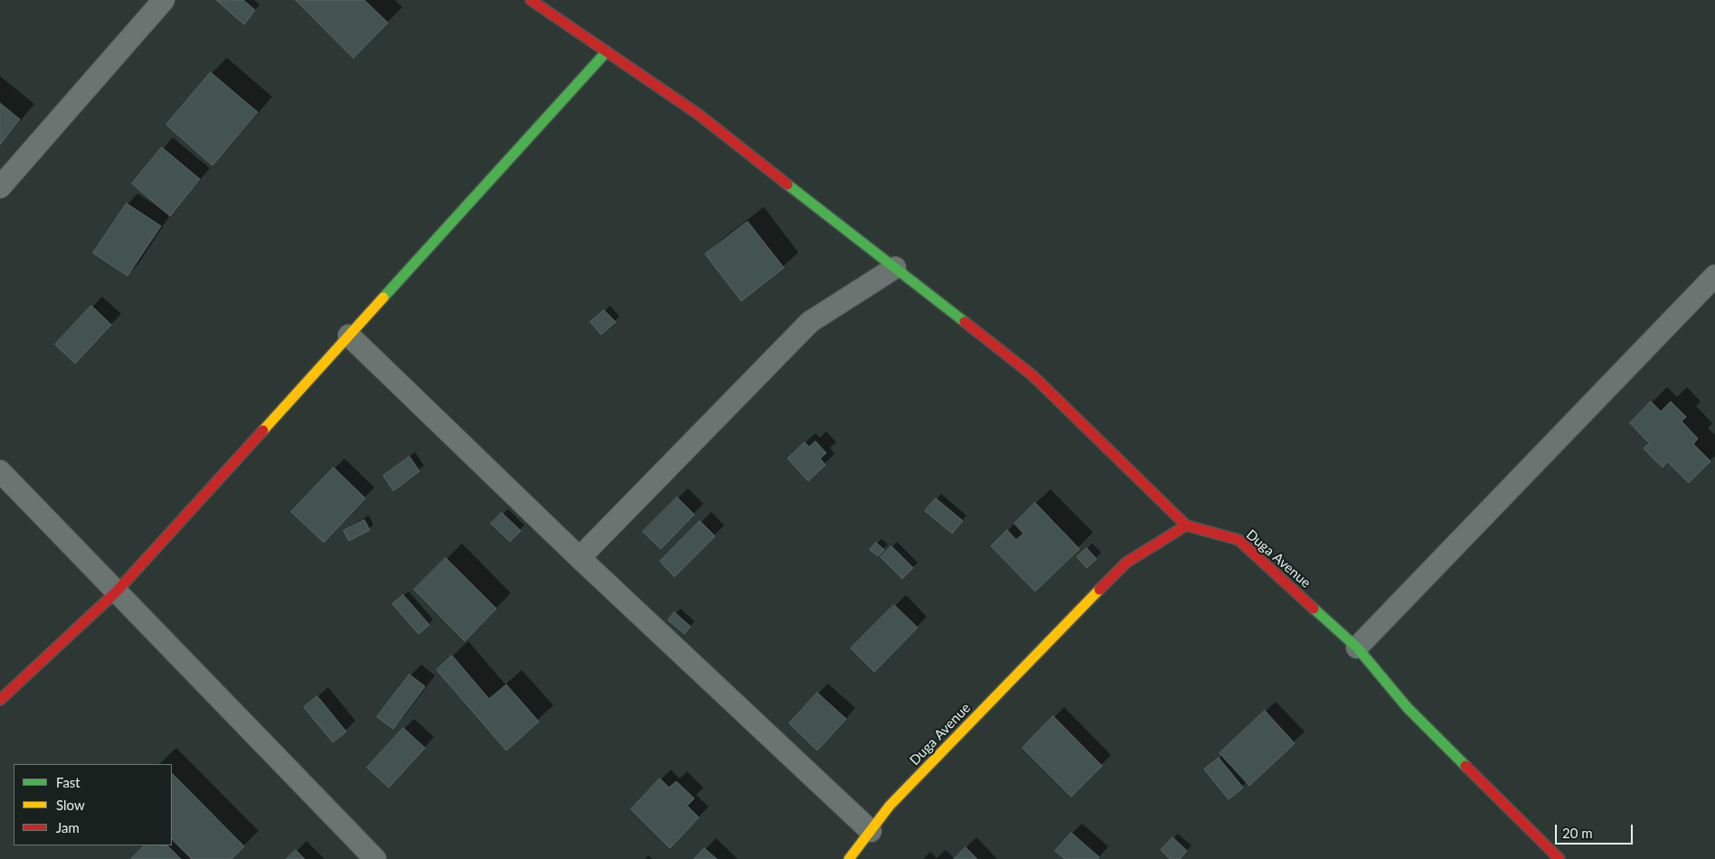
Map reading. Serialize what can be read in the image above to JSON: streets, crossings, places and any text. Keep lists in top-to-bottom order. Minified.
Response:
{"streets":{"street":["Duga Avenue"]},"legend":["Fast","Slow","Jam"],"scale_bar":"20 m"}
